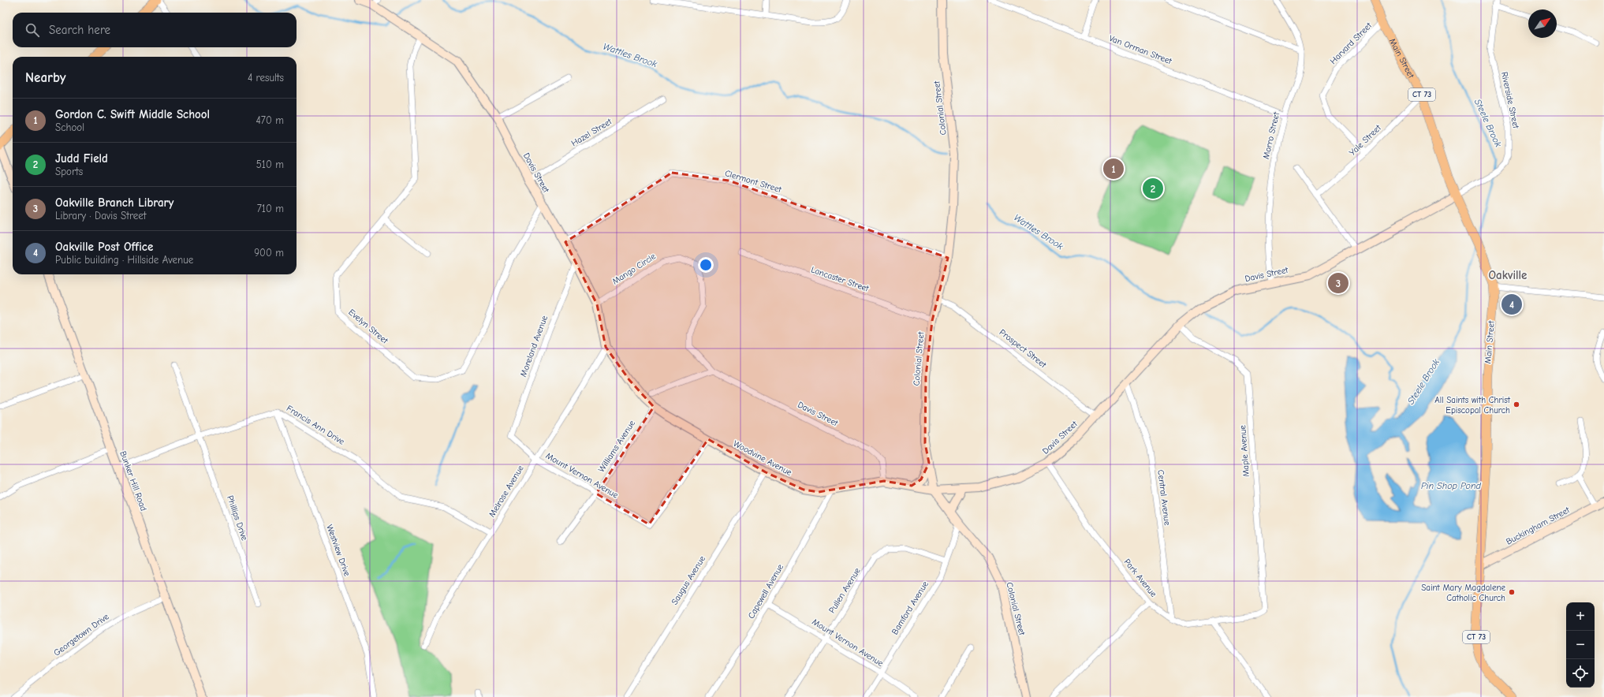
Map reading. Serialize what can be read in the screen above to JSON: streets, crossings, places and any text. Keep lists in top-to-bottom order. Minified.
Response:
{"streets":{"main road":["Main Street","CT 73","Colonial Street","Davis Street","Woodvine Avenue","Bunker Hill Road","Buckingham Street"],"street":["Harvard Street","Van Orman Street","Riverside Street","Hazel Street","Morro Street","Yale Street","Clermont Street","Mango Circle","Lancaster Street","Evelyn Street","Moreland Avenue","Prospect Street","Francis Ann Drive","Williams Avenue","Maple Avenue","Mount Vernon Avenue","Melrose Avenue","Central Avenue","Phillips Drive","Westview Drive","Park Avenue","Saugus Avenue","Pullen Avenue","Capewell Avenue","Bamford Avenue","Georgetown Drive"]},"crossings":[["Harvard Street","Main Street"],["Harvard Street","Yale Street"],["Van Orman Street","Morro Street"],["Main Street","Riverside Street"],["Main Street","Yale Street"],["Main Street","Davis Street"],["Main Street","Buckingham Street"],["Riverside Street","Davis Street"],["Colonial Street","Davis Street"],["Colonial Street","Clermont Street"],["Colonial Street","Lancaster Street"],["Colonial Street","Prospect Street"],["Colonial Street","Bamford Avenue"],["Hazel Street","Davis Street"],["Morro Street","Davis Street"],["Davis Street","Clermont Street"],["Davis Street","Mango Circle"],["Davis Street","Evelyn Street"],["Davis Street","Moreland Avenue"],["Davis Street","Prospect Street"],["Davis Street","Maple Avenue"],["Davis Street","Woodvine Avenue"],["Davis Street","Melrose Avenue"],["Davis Street","Central Avenue"],["Davis Street","Park Avenue"],["Moreland Avenue","Mount Vernon Avenue"],["Francis Ann Drive","Bunker Hill Road"],["Francis Ann Drive","Melrose Avenue"],["Francis Ann Drive","Phillips Drive"],["Francis Ann Drive","Westview Drive"],["Williams Avenue","Woodvine Avenue"],["Williams Avenue","Mount Vernon Avenue"],["Maple Avenue","Park Avenue"],["Woodvine Avenue","Mount Vernon Avenue"],["Woodvine Avenue","Saugus Avenue"],["Woodvine Avenue","Capewell Avenue"],["Mount Vernon Avenue","Melrose Avenue"],["Mount Vernon Avenue","Pullen Avenue"],["Mount Vernon Avenue","Capewell Avenue"],["Mount Vernon Avenue","Bamford Avenue"],["Bunker Hill Road","Georgetown Drive"],["Central Avenue","Park Avenue"],["Pullen Avenue","Bamford Avenue"]],"districts":["Oakville"],"water":["Wattles Brook","Steele Brook","Pin Shop Pond"],"places":["All Saints with Christ Episcopal Church","Saint Mary Magdalene Catholic Church"],"north":"top right","page":{"search":"Search here","heading":["Nearby","4 results"],"list":[{"mark":"1","name":"Gordon C. Swift Middle School","note":"School","value":"470 m"},{"mark":"2","name":"Judd Field","note":"Sports","value":"510 m"},{"mark":"3","name":"Oakville Branch Library","note":"Library · Davis Street","value":"710 m"},{"mark":"4","name":"Oakville Post Office","note":"Public building · Hillside Avenue","value":"900 m"}],"pins":["1","2","3","4"],"map_buttons":["+","−"]}}
